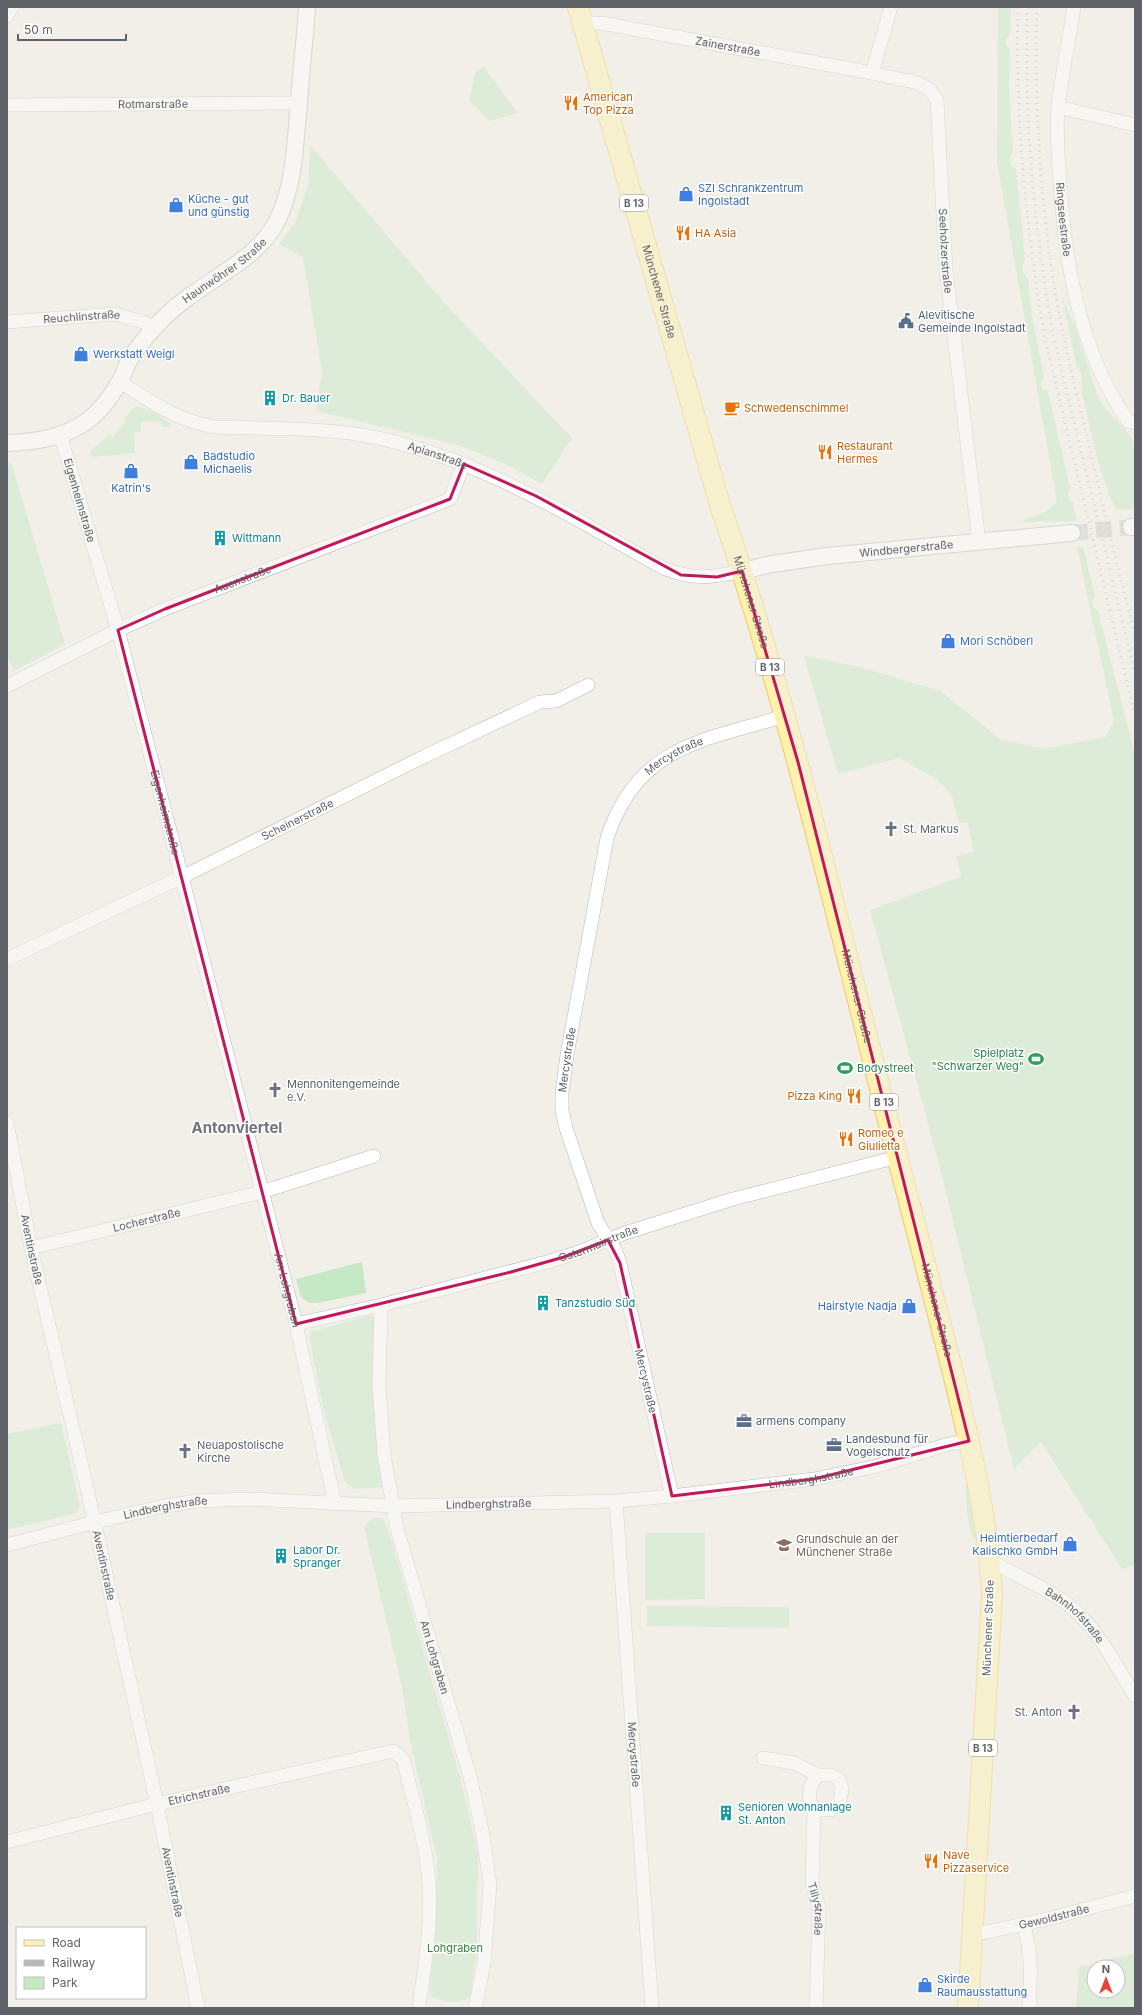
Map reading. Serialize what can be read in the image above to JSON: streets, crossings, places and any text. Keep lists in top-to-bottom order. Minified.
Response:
{"streets":{"main road":["B 13","Münchener Straße"],"street":["Zainerstraße","Rotmarstraße","Ringseestraße","Seeholzerstraße","Haunwöhrer Straße","Reuchlinstraße","Apianstraße","Eigenheimstraße","Windbergerstraße","Auenstraße","Mercystraße","Scheinerstraße","Locherstraße","Ostermairstraße","Aventinstraße","Am Lohgraben","Lindberghstraße","Bahnhofstraße","Etrichstraße","Tillystraße","Gewoldstraße"]},"crossings":[["Zainerstraße","Seeholzerstraße"],["Zainerstraße","Münchener Straße"],["Rotmarstraße","Haunwöhrer Straße"],["Seeholzerstraße","Windbergerstraße"],["Haunwöhrer Straße","Reuchlinstraße"],["Haunwöhrer Straße","Apianstraße"],["Haunwöhrer Straße","Eigenheimstraße"],["Münchener Straße","Apianstraße"],["Münchener Straße","Windbergerstraße"],["Münchener Straße","Mercystraße"],["Münchener Straße","Ostermairstraße"],["Münchener Straße","Lindberghstraße"],["Münchener Straße","Bahnhofstraße"],["Münchener Straße","Gewoldstraße"],["Apianstraße","Windbergerstraße"],["Apianstraße","Auenstraße"],["Eigenheimstraße","Auenstraße"],["Eigenheimstraße","Scheinerstraße"],["Eigenheimstraße","Locherstraße"],["Eigenheimstraße","Am Lohgraben"],["Mercystraße","Ostermairstraße"],["Mercystraße","Lindberghstraße"],["Locherstraße","Aventinstraße"],["Locherstraße","Am Lohgraben"],["Ostermairstraße","Am Lohgraben"],["Aventinstraße","Lindberghstraße"],["Aventinstraße","Etrichstraße"],["Am Lohgraben","Lindberghstraße"]],"districts":["Antonviertel"],"parks":["Lohgraben"],"places":{"restaurant":["American Top Pizza","HA Asia","Restaurant Hermes","Pizza King","Romeo e Giulietta","Nave Pizzaservice"],"shop":["SZI Schrankzentrum Ingolstadt","Küche - gut und günstig","Werkstatt Weigl","Badstudio Michaelis","Katrin's","Mori Schöberl","Hairstyle Nadja","Heimtierbedarf Kalischko GmbH","Skirde Raumausstattung"],"public building":["Alevitische Gemeinde Ingolstadt"],"building":["Dr. Bauer","Wittmann","Tanzstudio Süd","Labor Dr. Spranger","Senioren Wohnanlage St. Anton"],"cafe":["Schwedenschimmel"],"church":["St. Markus","Mennonitengemeinde e.V.","Neuapostolische Kirche","St. Anton"],"sports":["Spielplatz \"Schwarzer Weg\"","Bodystreet"],"office":["armens company","Landesbund für Vogelschutz"],"school or university":["Grundschule an der Münchener Straße"]},"legend":["Road","Railway","Park"],"scale_bar":"50 m","north":"top"}
